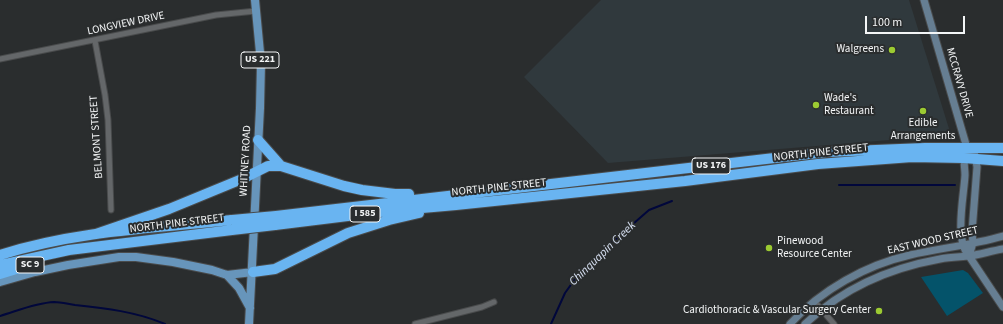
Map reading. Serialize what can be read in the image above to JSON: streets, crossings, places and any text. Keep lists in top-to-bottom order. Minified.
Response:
{"streets":{"highway":["NORTH PINE STREET","US 176","I 585","SC 9"],"main road":["US 221","WHITNEY ROAD"],"street":["LONGVIEW DRIVE","MCCRAVY DRIVE","BELMONT STREET","EAST WOOD STREET"]},"crossings":[["LONGVIEW DRIVE","BELMONT STREET"],["LONGVIEW DRIVE","WHITNEY ROAD"],["MCCRAVY DRIVE","NORTH PINE STREET"],["MCCRAVY DRIVE","EAST WOOD STREET"],["NORTH PINE STREET","SC 9"]],"water":["Chinquapin Creek"],"places":["Walgreens","Wade's Restaurant","Edible Arrangements","Pinewood Resource Center","Cardiothoracic & Vascular Surgery Center"],"scale_bar":"100 m"}
